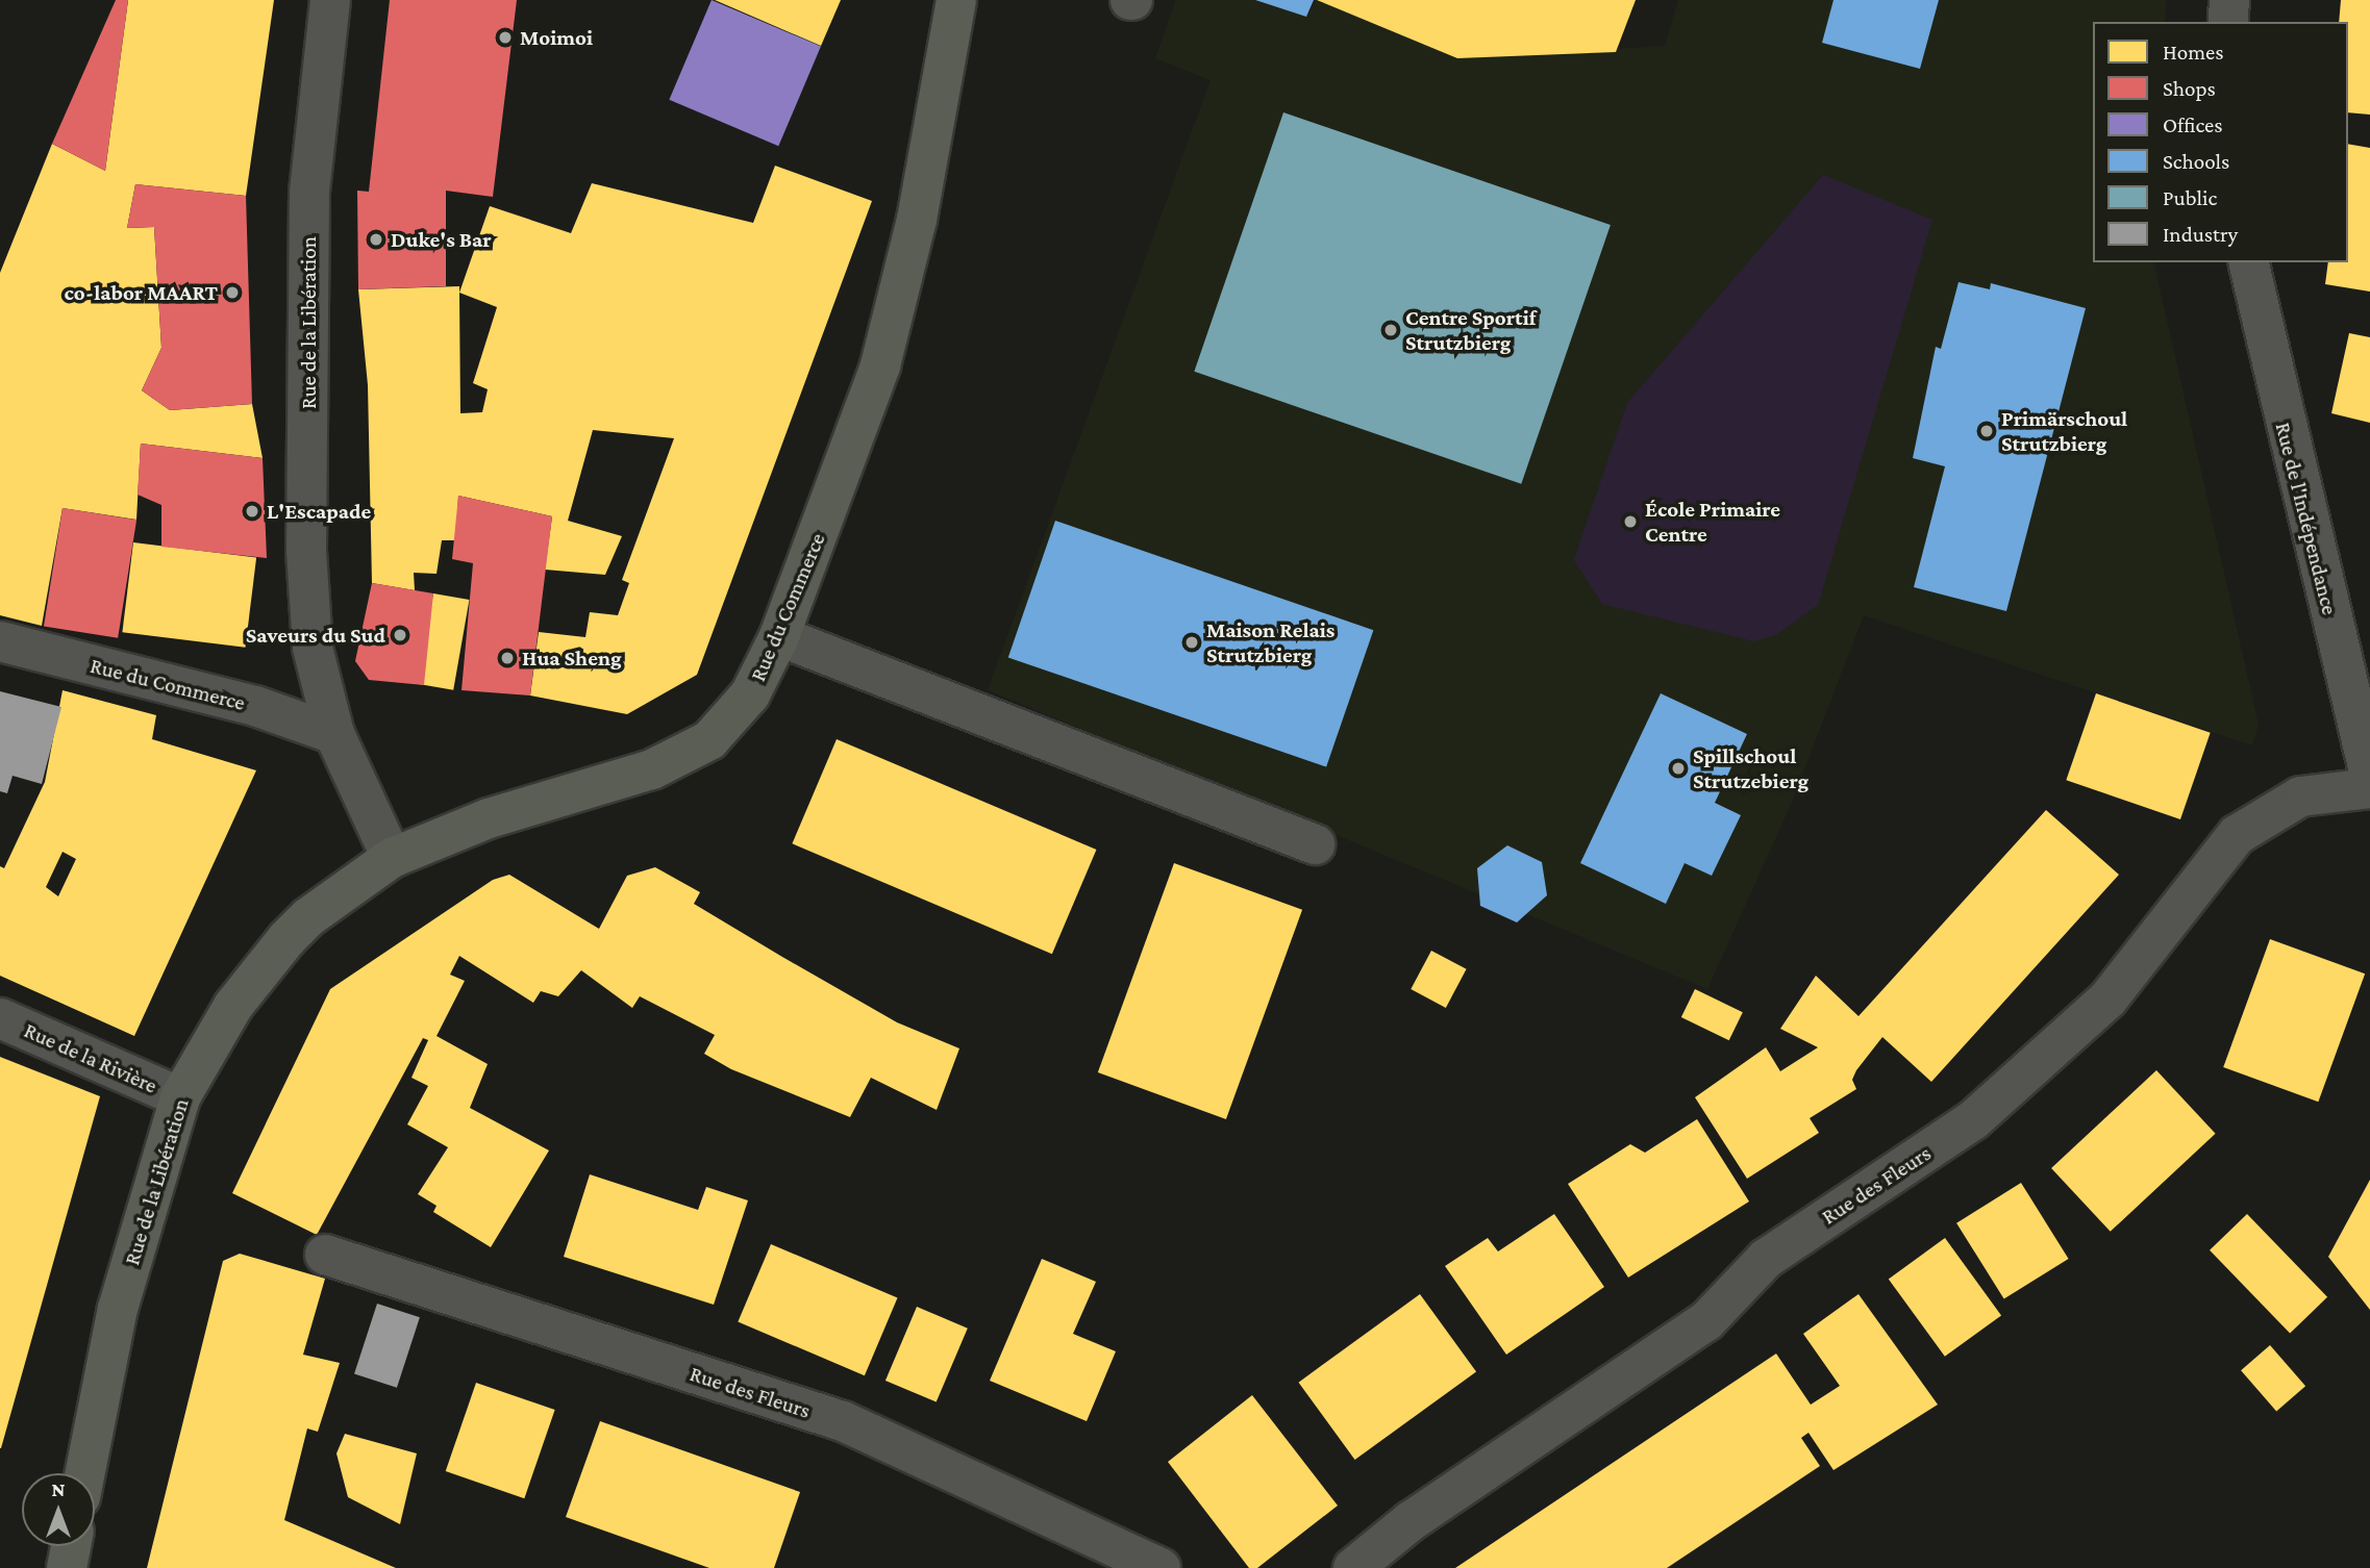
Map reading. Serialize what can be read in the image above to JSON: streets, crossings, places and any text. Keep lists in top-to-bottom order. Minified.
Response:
{"streets":{"main road":["Rue de la Libération","Rue du Commerce"],"street":["Rue de l'Indépendance","Rue de la Rivière","Rue des Fleurs"]},"crossings":[["Rue de la Libération","Rue du Commerce"],["Rue de la Libération","Rue de la Rivière"]],"places":["Moimoi","Duke's Bar","co-labor MAART","Centre Sportif Strutzbierg","Primärschoul Strutzbierg","L'Escapade","École Primaire Centre","Saveurs du Sud","Maison Relais Strutzbierg","Hua Sheng","Spillschoul Strutzebierg"],"legend":["Homes","Shops","Offices","Schools","Public","Industry"],"north":"top"}
